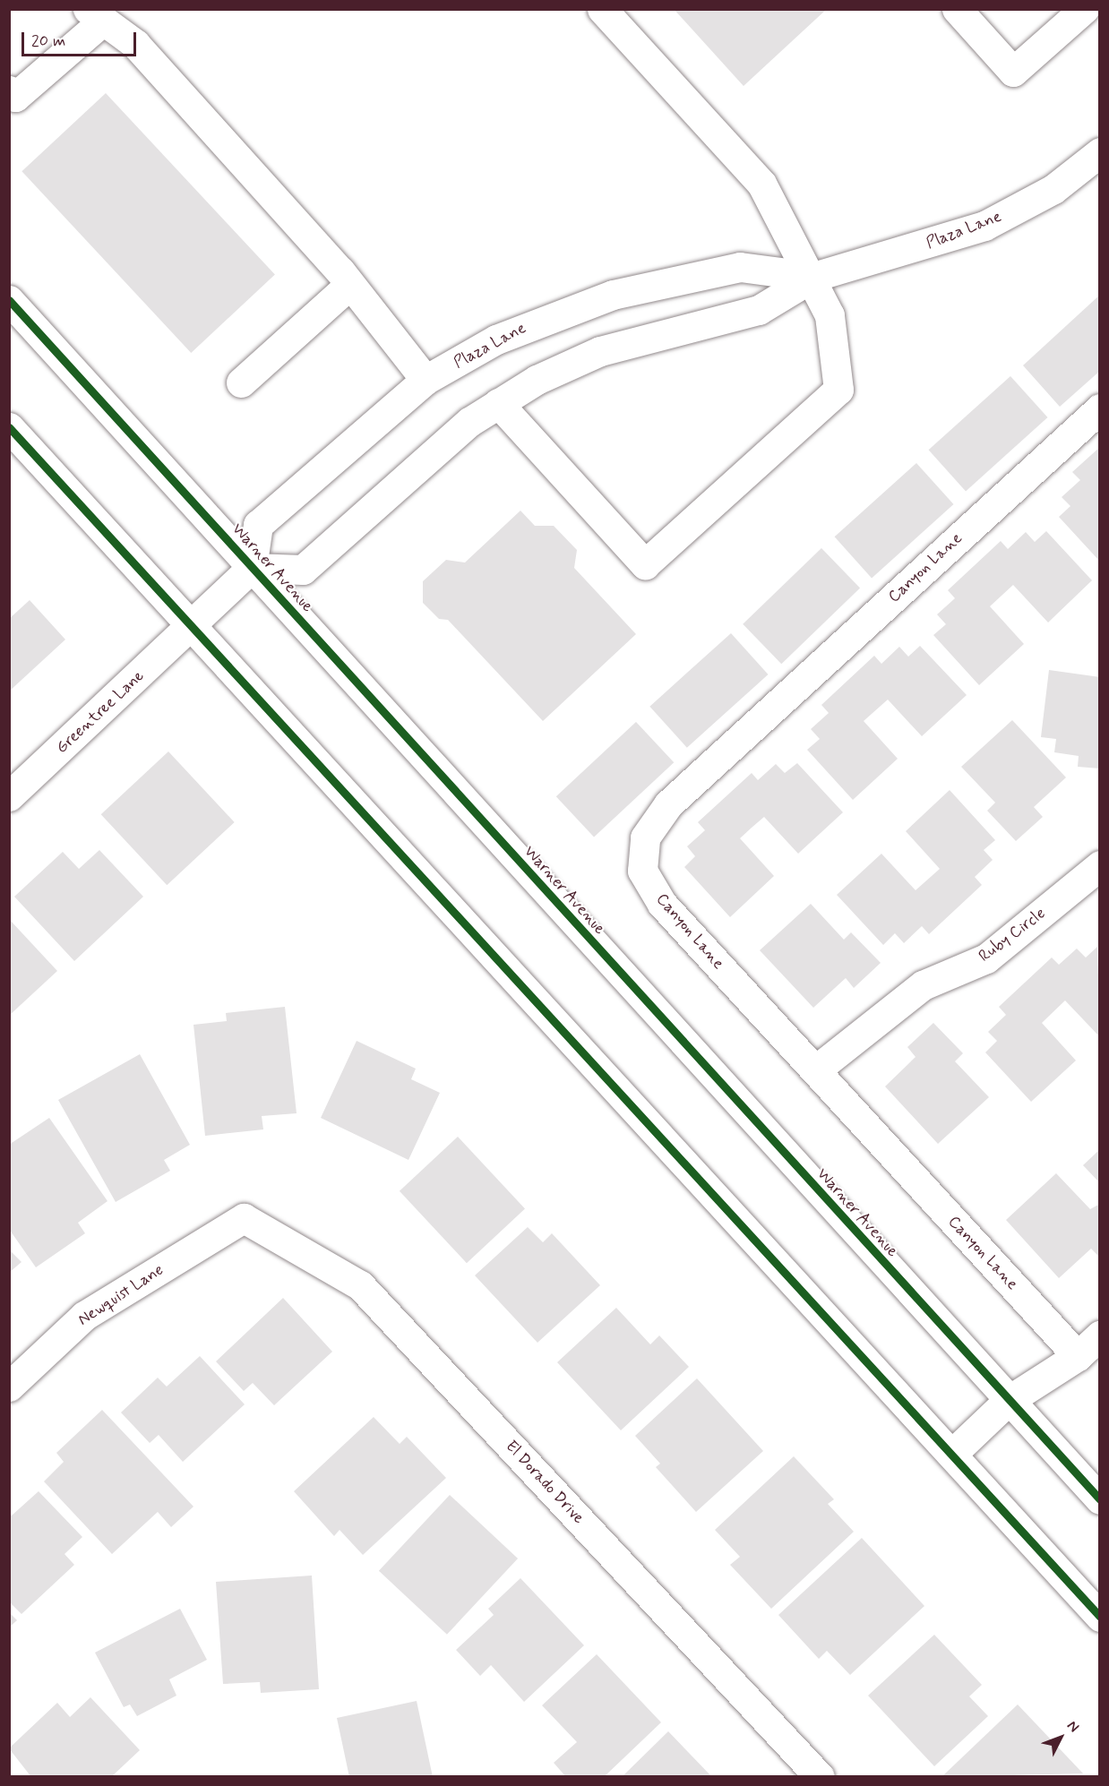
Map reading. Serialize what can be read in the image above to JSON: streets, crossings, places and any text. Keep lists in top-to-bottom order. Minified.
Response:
{"streets":{"street":["Plaza Lane","Warner Avenue","Canyon Lane","Greentree Lane","Ruby Circle","Newquist Lane","El Dorado Drive"]},"crossings":[["Plaza Lane","Warner Avenue"],["Canyon Lane","Ruby Circle"],["Newquist Lane","El Dorado Drive"]],"scale_bar":"20 m","north":"top right"}
